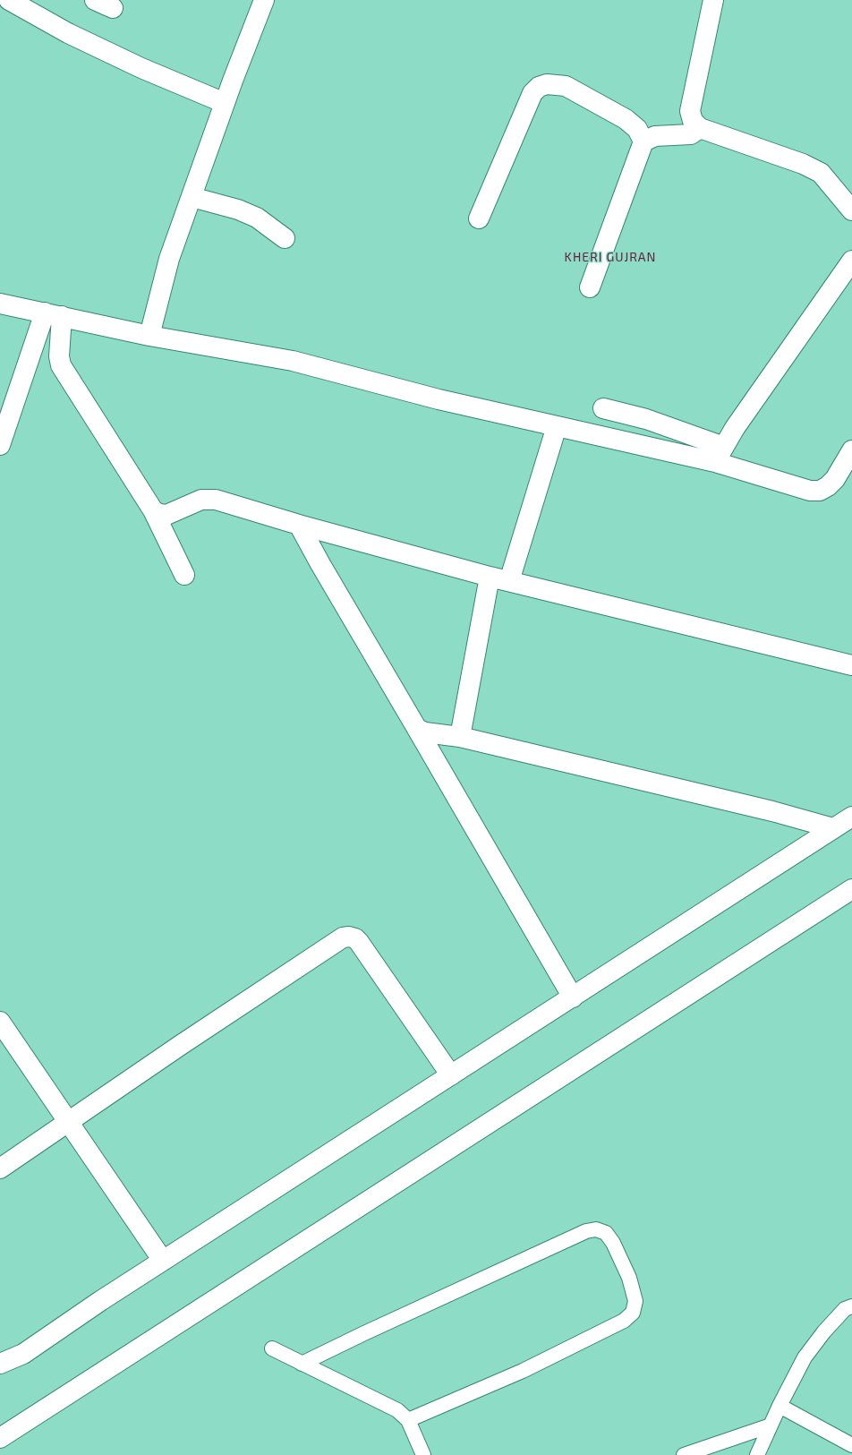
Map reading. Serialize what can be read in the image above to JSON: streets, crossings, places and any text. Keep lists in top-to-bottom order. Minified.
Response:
{"districts":["KHERI GUJRAN"]}
